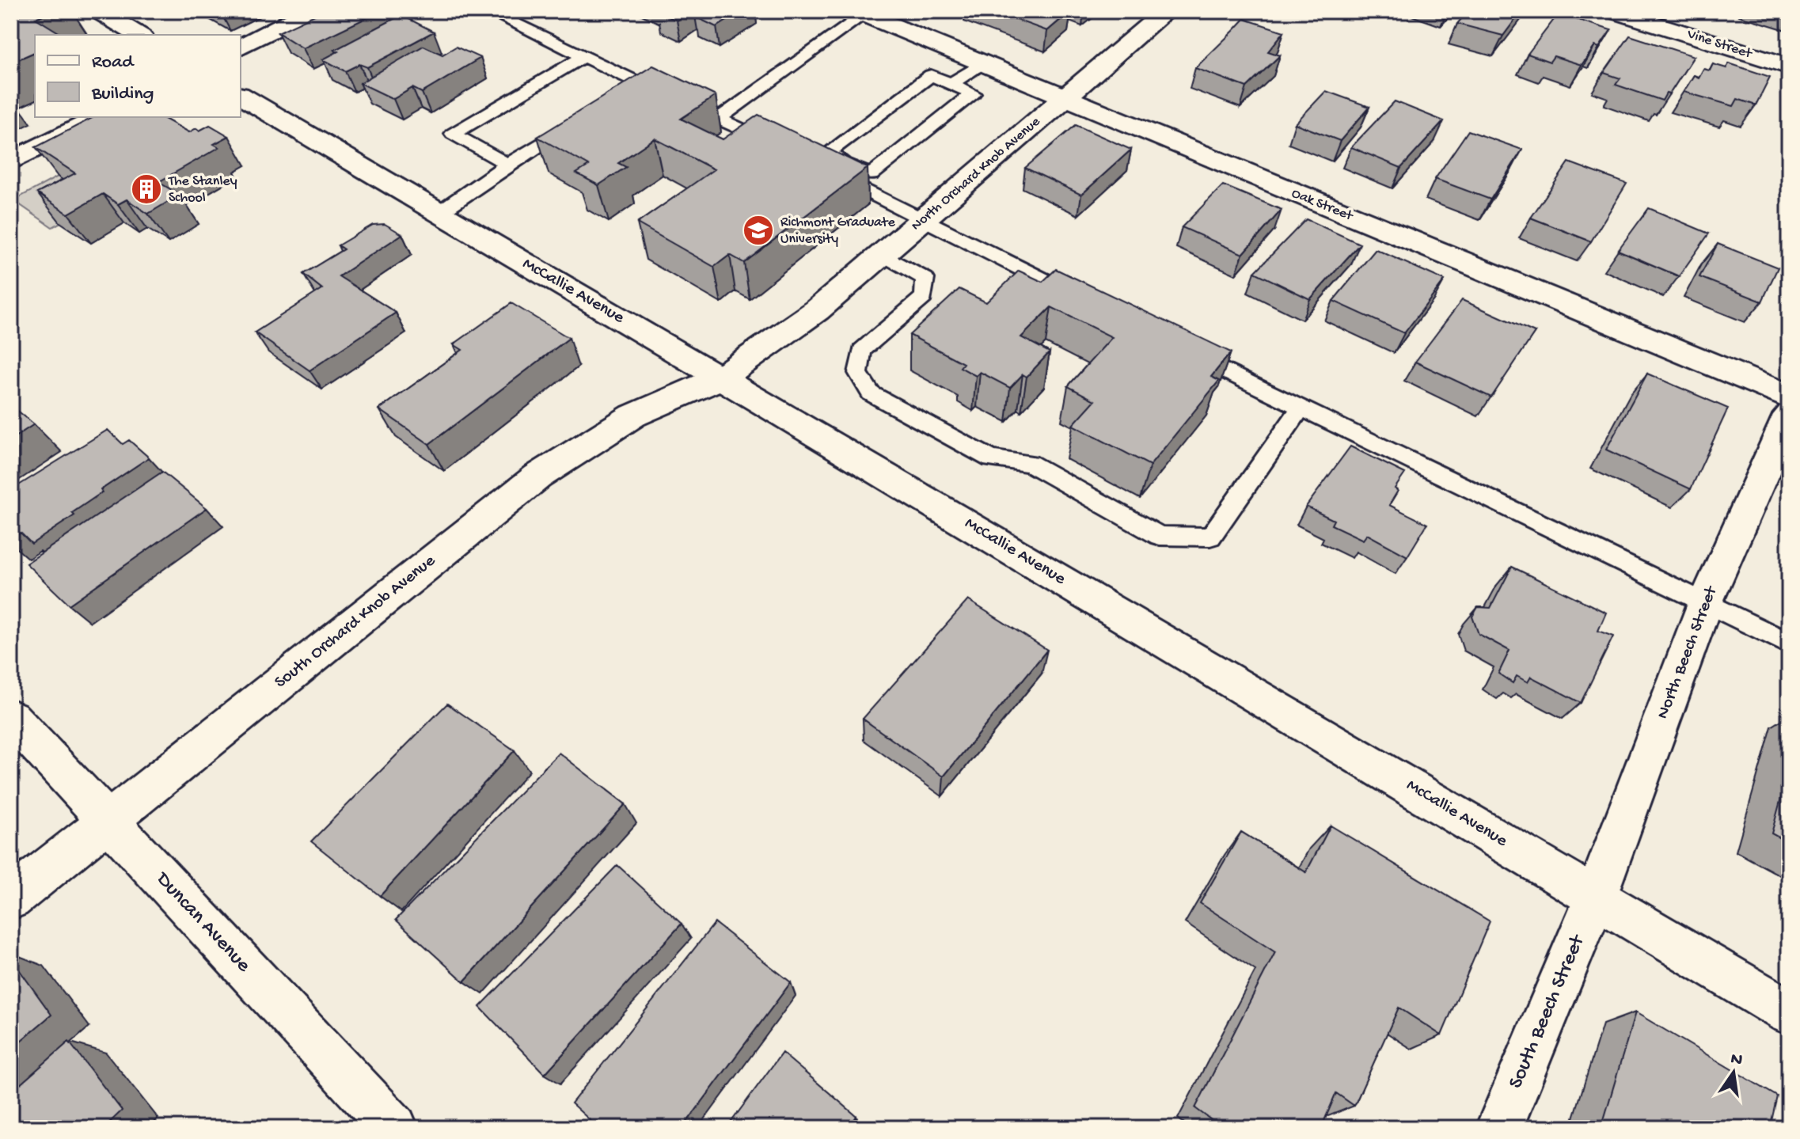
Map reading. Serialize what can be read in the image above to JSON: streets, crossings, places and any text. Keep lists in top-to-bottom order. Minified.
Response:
{"streets":{"street":["Vine Street","North Orchard Knob Avenue","Oak Street","McCallie Avenue","South Orchard Knob Avenue","North Beech Street","Duncan Avenue","South Beech Street"]},"crossings":[["North Orchard Knob Avenue","Oak Street"],["North Orchard Knob Avenue","McCallie Avenue"],["North Orchard Knob Avenue","South Orchard Knob Avenue"],["McCallie Avenue","South Orchard Knob Avenue"],["McCallie Avenue","North Beech Street"],["McCallie Avenue","South Beech Street"],["South Orchard Knob Avenue","Duncan Avenue"],["North Beech Street","South Beech Street"]],"places":{"building":["The Stanley School"],"school or university":["Richmont Graduate University"]},"legend":["Road","Building"],"north":"top"}
